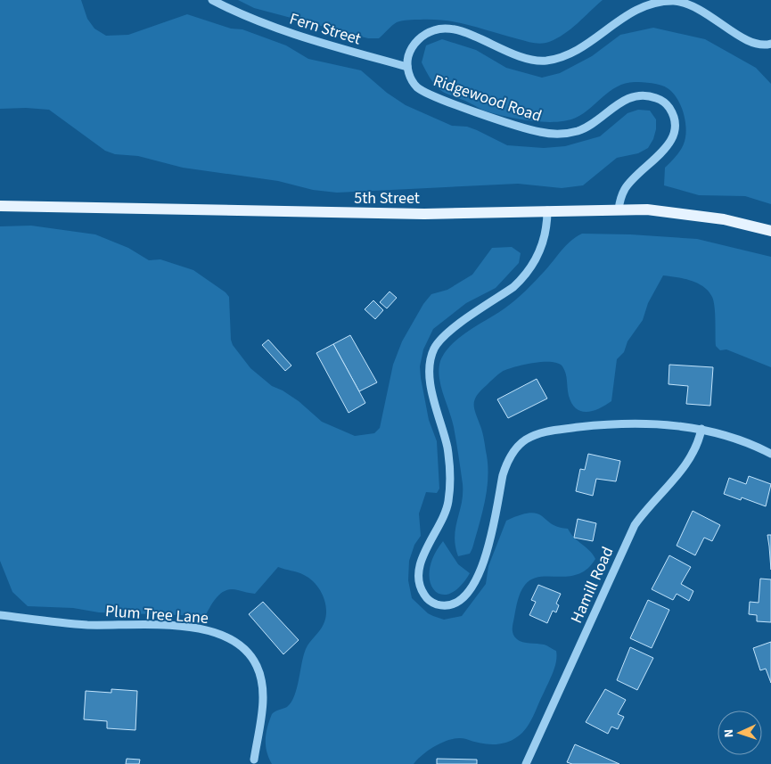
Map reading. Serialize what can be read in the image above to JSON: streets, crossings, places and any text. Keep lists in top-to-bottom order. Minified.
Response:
{"streets":{"main road":["5th Street"],"street":["Fern Street","Ridgewood Road","Hamill Road","Plum Tree Lane"]},"crossings":[["Fern Street","Ridgewood Road"],["Ridgewood Road","5th Street"]],"north":"left"}
